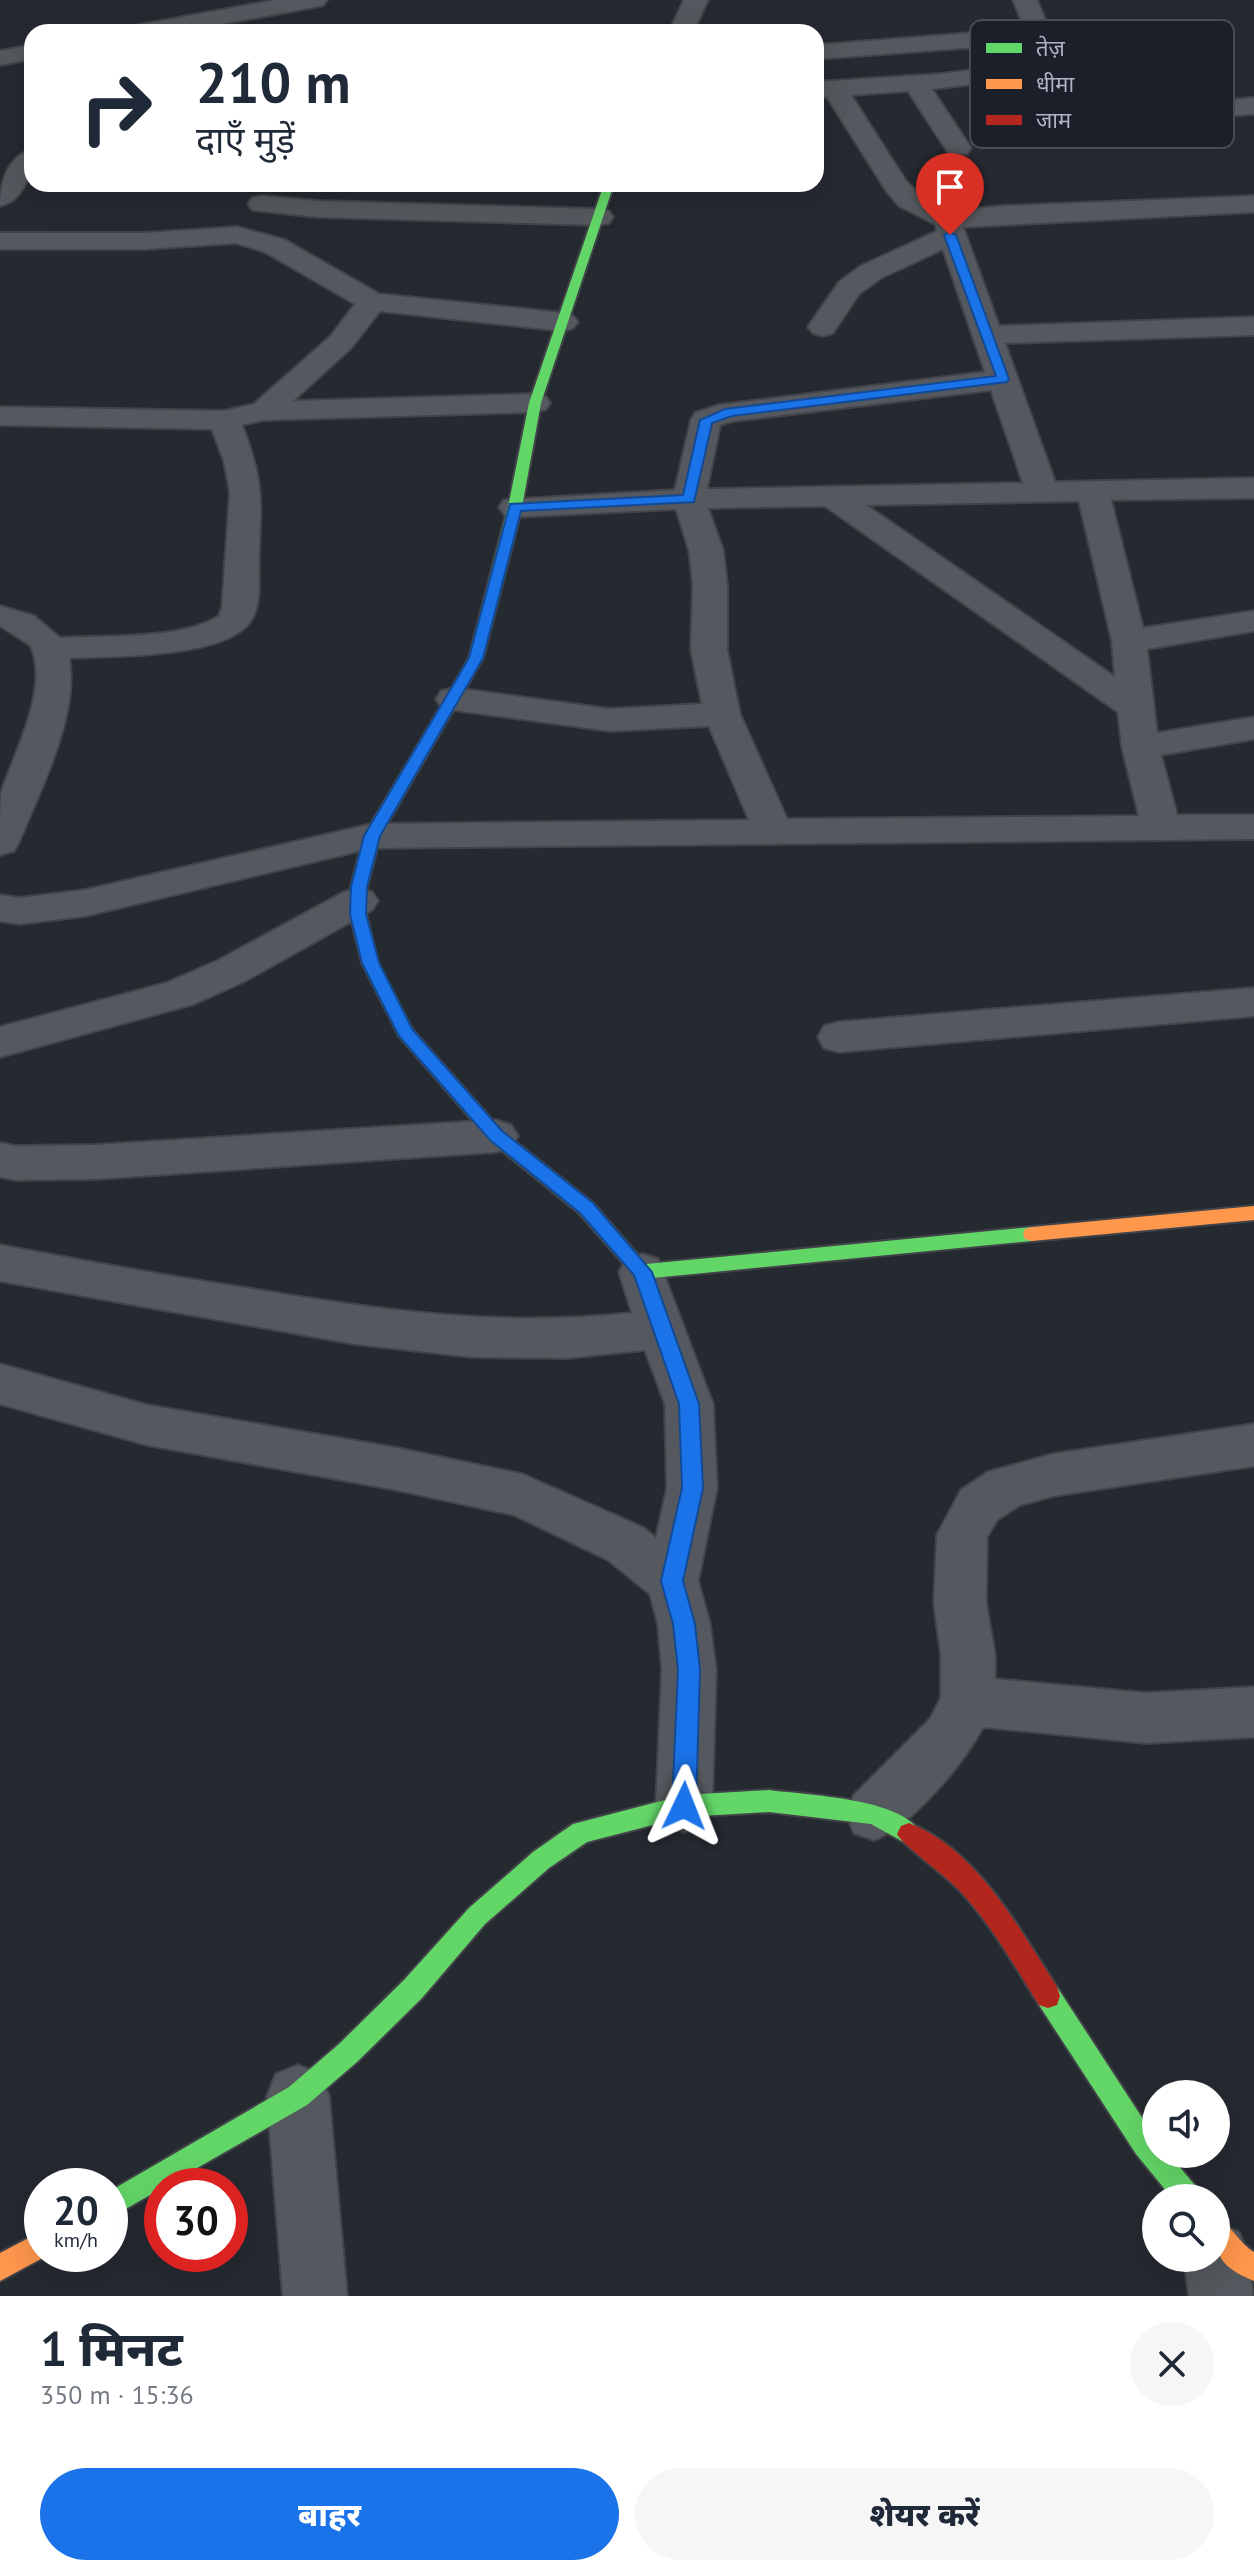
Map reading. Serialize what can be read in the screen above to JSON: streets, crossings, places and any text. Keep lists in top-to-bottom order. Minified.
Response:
{"legend":["तेज़","धीमा","जाम"],"page":{"turn":["210 m","दाएँ मुड़ें"],"speed":"20 km/h","limit":"30","heading":["1 मिनट","350 m · 15:36"],"buttons":["बाहर","शेयर करें"]}}
